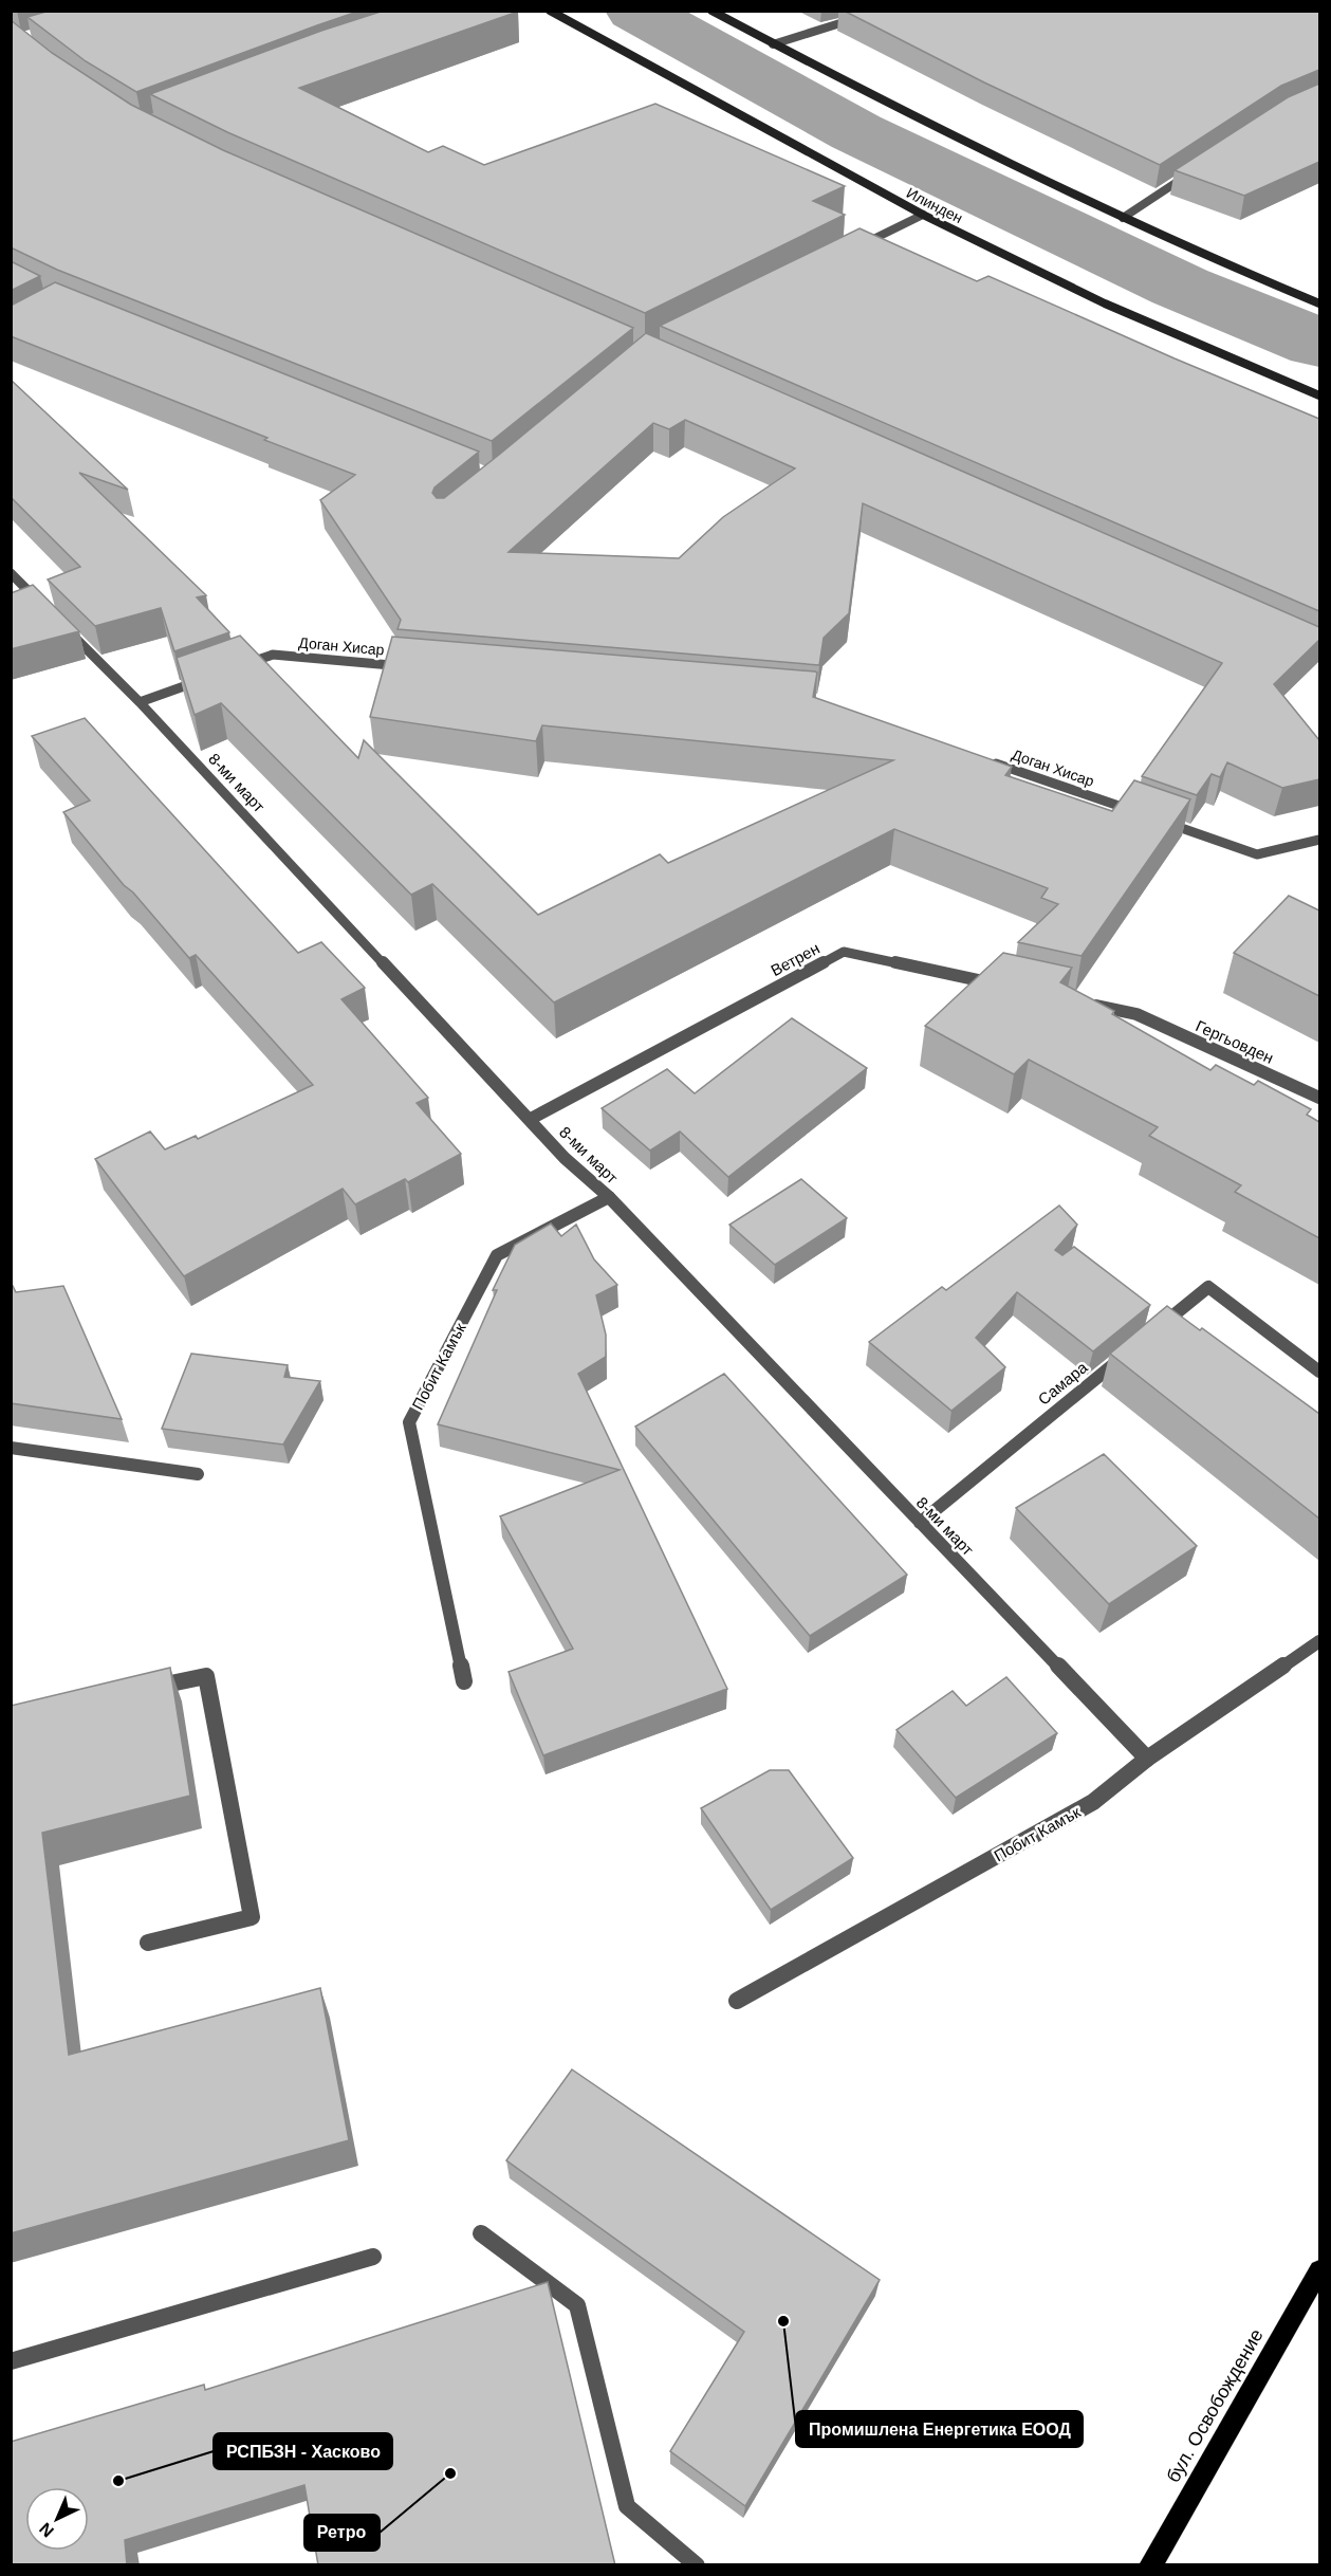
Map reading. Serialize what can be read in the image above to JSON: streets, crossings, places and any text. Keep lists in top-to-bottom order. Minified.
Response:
{"streets":{"main road":["Илинден","бул. Освобождение"],"street":["Доган Хисар","8-ми март","Ветрен","Гергьовден","Побит Камък","Самара"]},"crossings":[["8-ми март","Ветрен"],["8-ми март","Побит Камък"],["8-ми март","Самара"]],"places":["Промишлена Енергетика ЕООД","Ретро","РСПБЗН - Хасково"],"north":"bottom left"}
